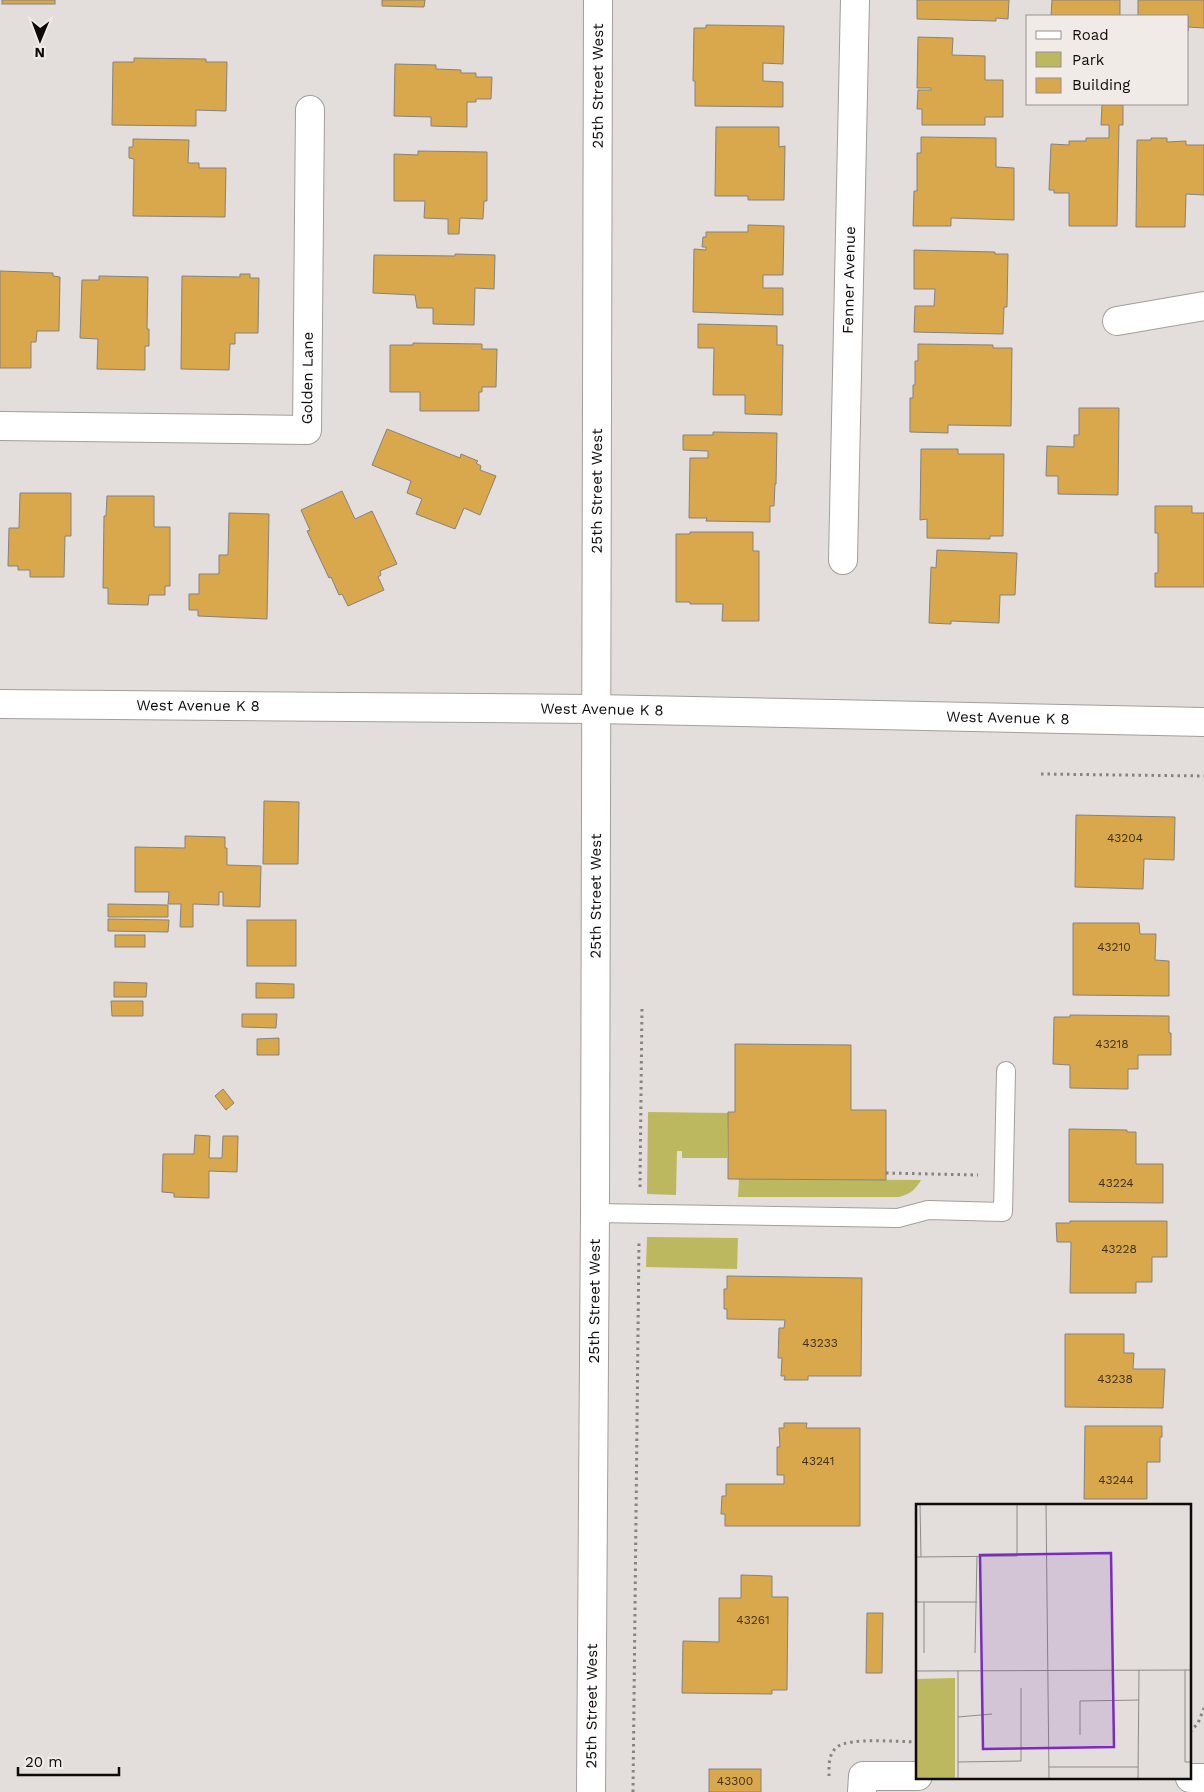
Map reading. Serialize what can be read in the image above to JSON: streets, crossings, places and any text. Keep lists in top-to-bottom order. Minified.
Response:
{"streets":{"street":["25th Street West","Fenner Avenue","Golden Lane","West Avenue K 8"]},"crossings":[["25th Street West","West Avenue K 8"]],"house_numbers":["43204","43210","43218","43224","43228","43233","43238","43241","43244","43261","43300"],"legend":["Road","Park","Building"],"scale_bar":"20 m","north":"bottom"}
